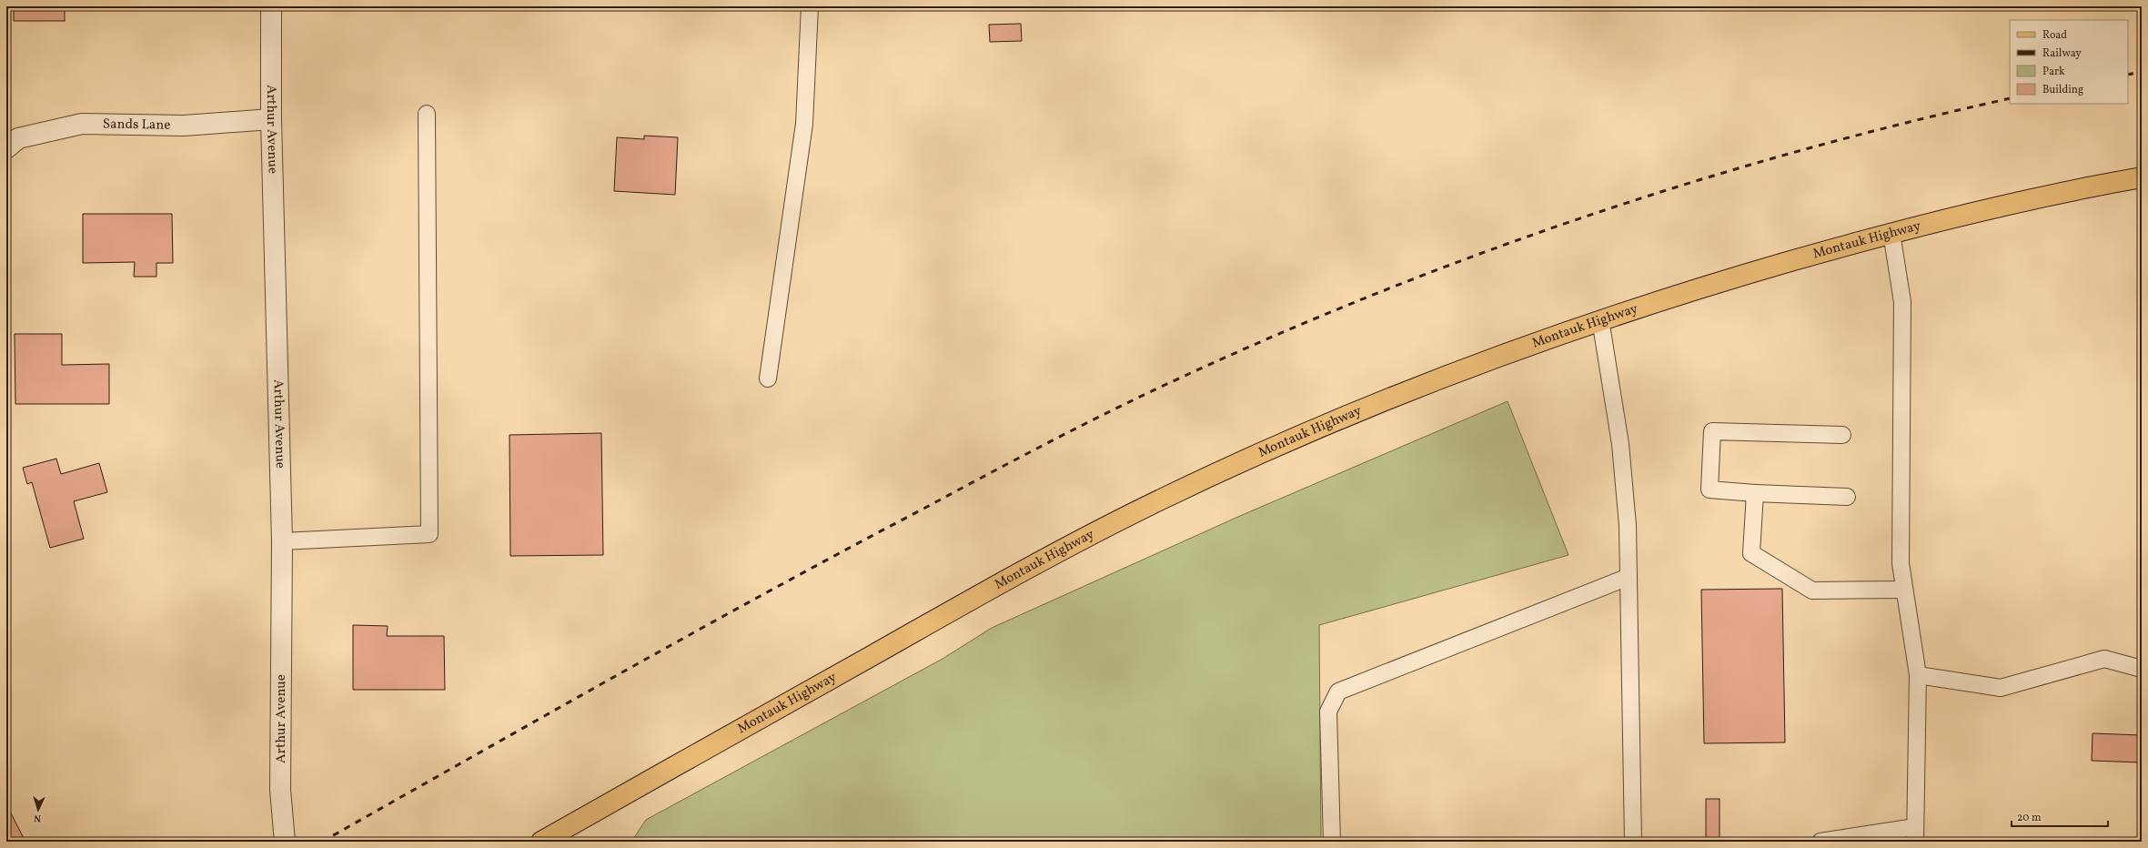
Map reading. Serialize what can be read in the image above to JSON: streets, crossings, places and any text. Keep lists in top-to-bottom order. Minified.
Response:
{"streets":{"main road":["Montauk Highway"],"street":["Sands Lane","Arthur Avenue"]},"crossings":[["Sands Lane","Arthur Avenue"]],"legend":["Road","Railway","Park","Building"],"scale_bar":"20 m","north":"bottom"}
